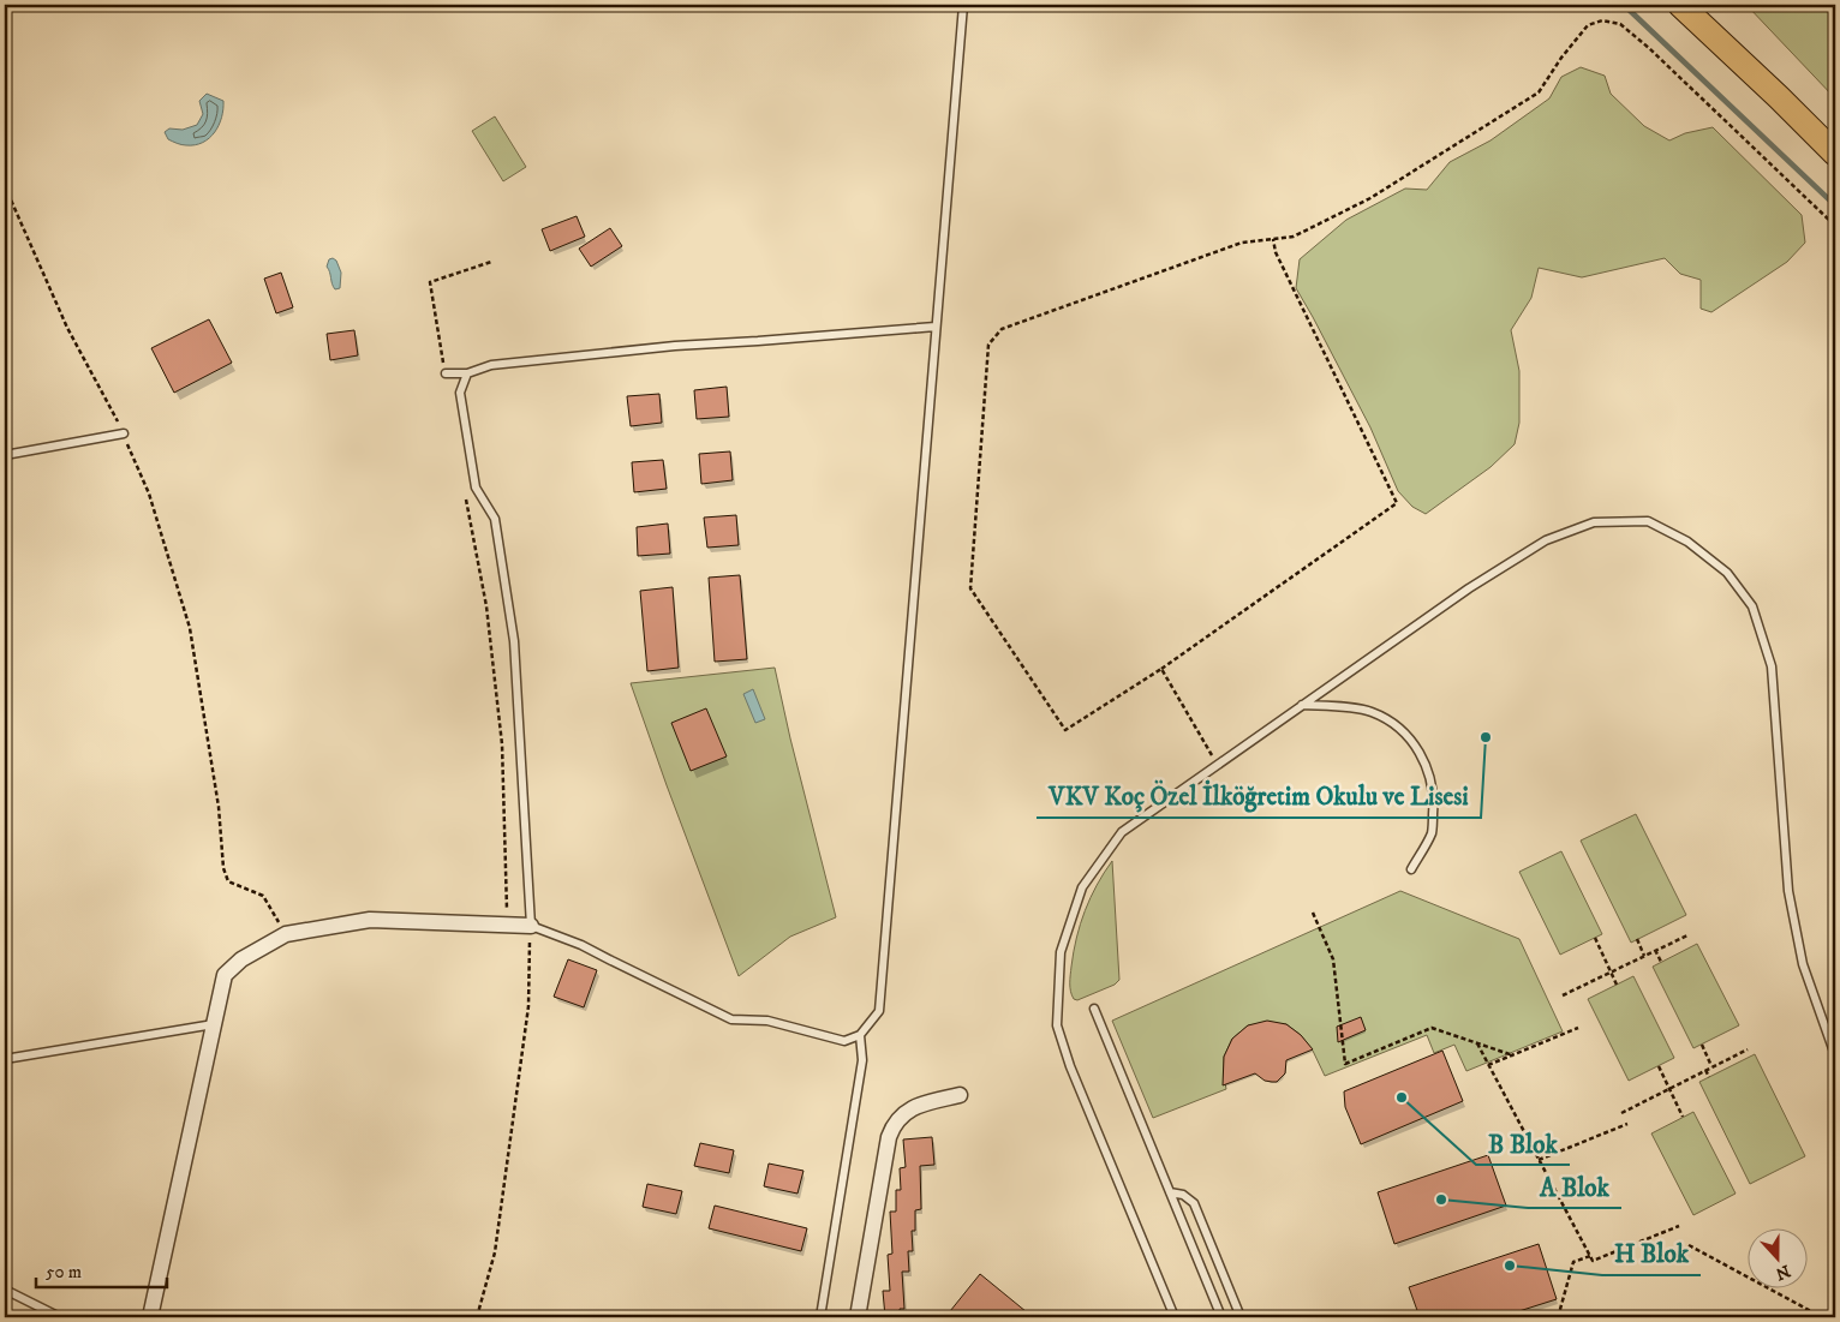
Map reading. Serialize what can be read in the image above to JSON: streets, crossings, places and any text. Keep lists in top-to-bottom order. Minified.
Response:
{"places":["VKV Koç Özel İlköğretim Okulu ve Lisesi","B Blok","A Blok","H Blok"],"scale_bar":"50 m","north":"bottom"}
